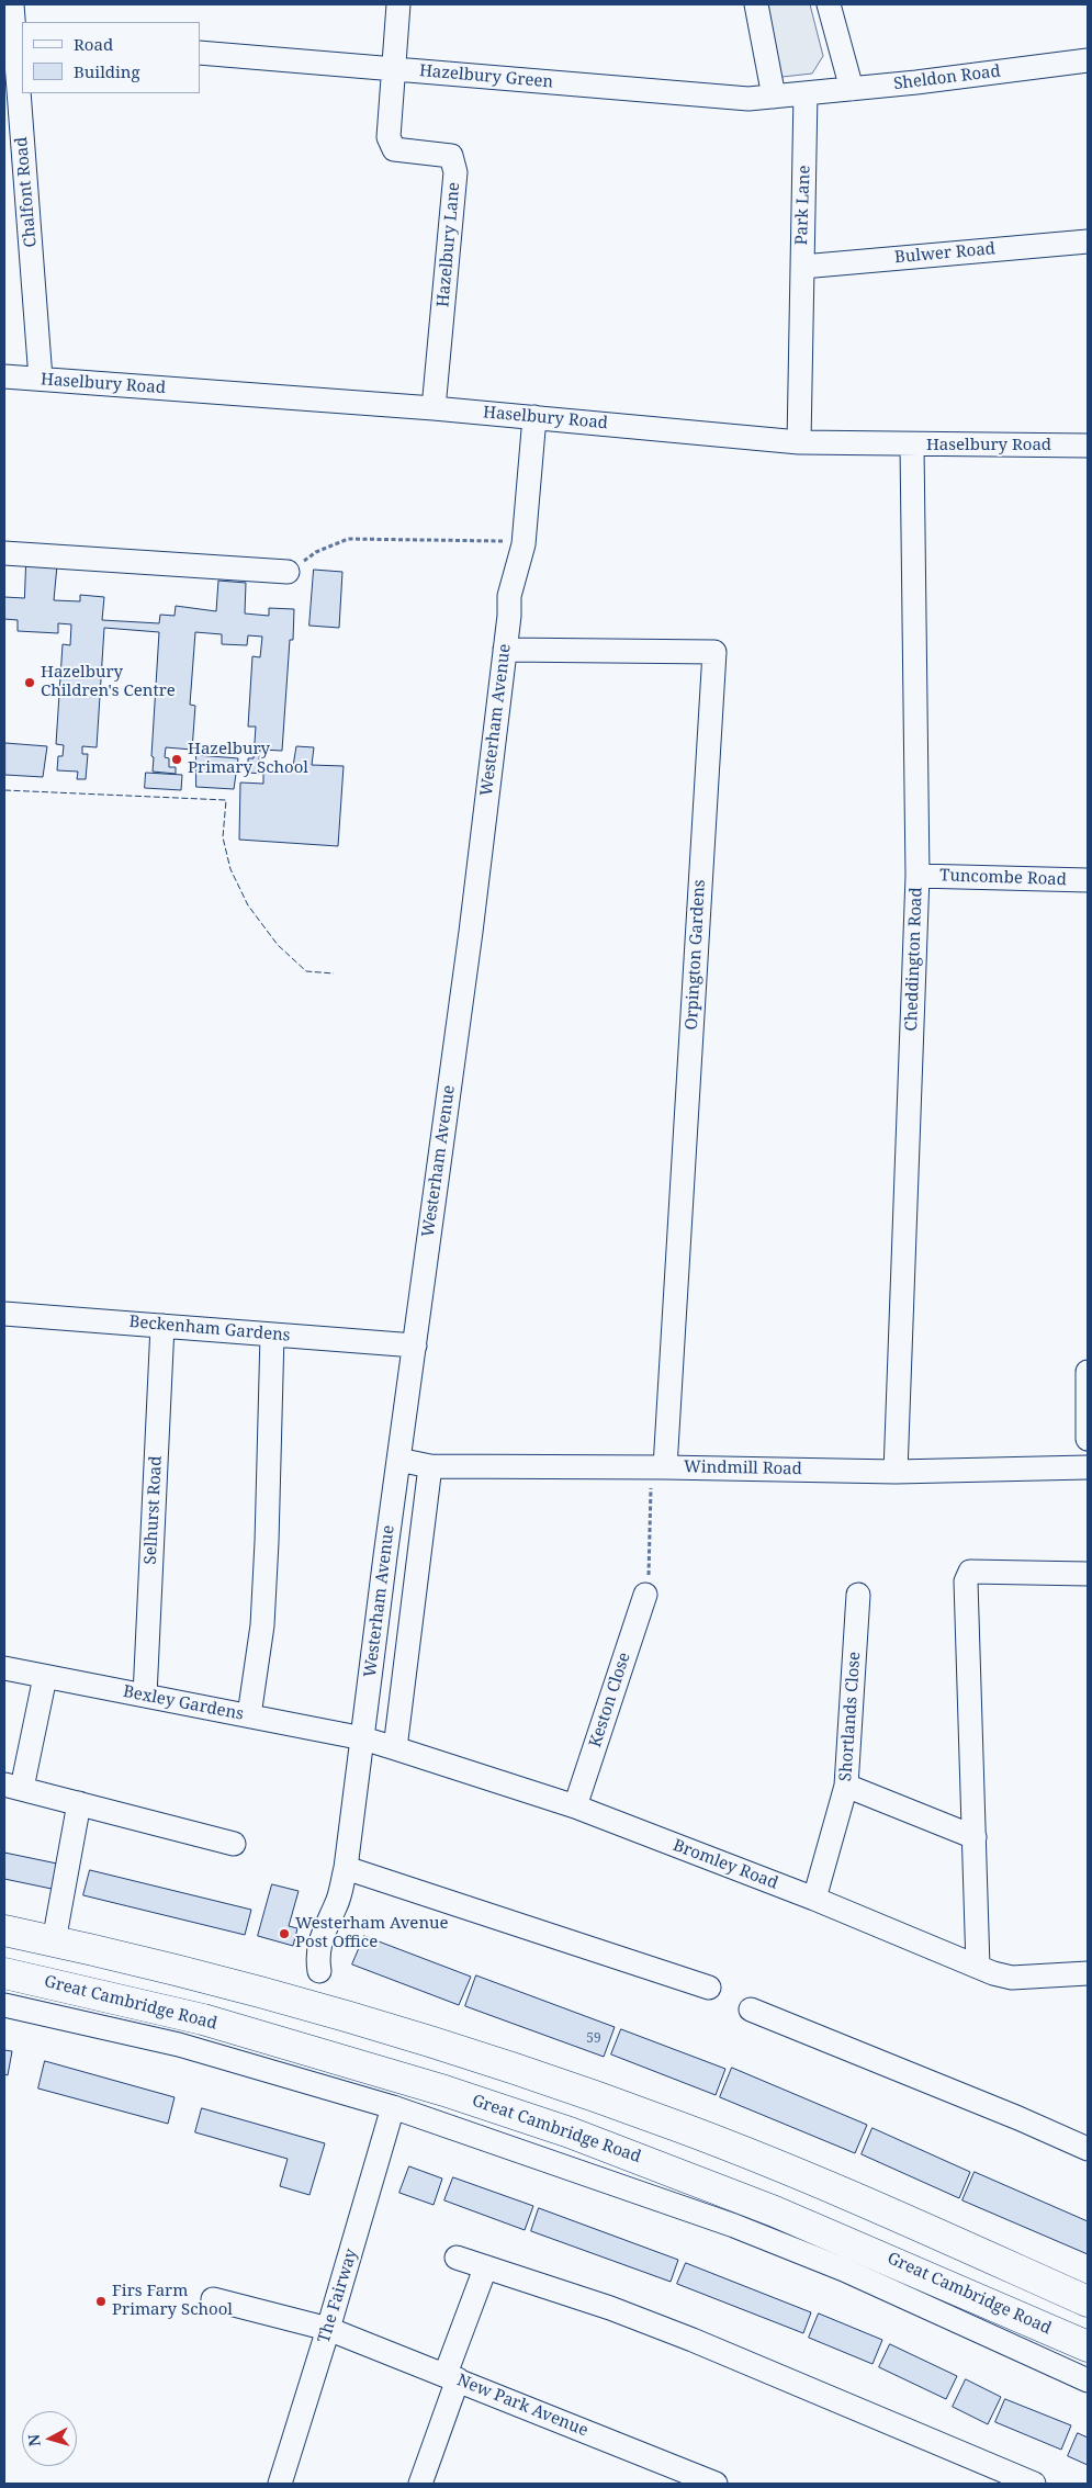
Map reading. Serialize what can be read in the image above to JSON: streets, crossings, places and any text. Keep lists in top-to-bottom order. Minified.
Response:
{"streets":{"highway":["Great Cambridge Road"],"street":["Hazelbury Green","Sheldon Road","Chalfont Road","Park Lane","Hazelbury Lane","Bulwer Road","Haselbury Road","Westerham Avenue","Tuncombe Road","Orpington Gardens","Cheddington Road","Beckenham Gardens","Windmill Road","Selhurst Road","Keston Close","Bexley Gardens","Shortlands Close","Bromley Road","The Fairway","New Park Avenue"]},"crossings":[["Hazelbury Green","Hazelbury Lane"],["Sheldon Road","Park Lane"],["Chalfont Road","Haselbury Road"],["Park Lane","Bulwer Road"],["Park Lane","Haselbury Road"],["Hazelbury Lane","Haselbury Road"],["Haselbury Road","Westerham Avenue"],["Haselbury Road","Cheddington Road"],["Westerham Avenue","Orpington Gardens"],["Westerham Avenue","Beckenham Gardens"],["Westerham Avenue","Windmill Road"],["Westerham Avenue","Bexley Gardens"],["Westerham Avenue","Bromley Road"],["Tuncombe Road","Cheddington Road"],["Orpington Gardens","Windmill Road"],["Cheddington Road","Windmill Road"],["Beckenham Gardens","Selhurst Road"],["Selhurst Road","Bexley Gardens"],["Keston Close","Bromley Road"],["Bexley Gardens","Bromley Road"],["Shortlands Close","Bromley Road"],["The Fairway","New Park Avenue"]],"places":["Hazelbury Children's Centre","Hazelbury Primary School","Westerham Avenue Post Office","Firs Farm Primary School"],"house_numbers":["59"],"legend":["Road","Building"],"north":"left"}
